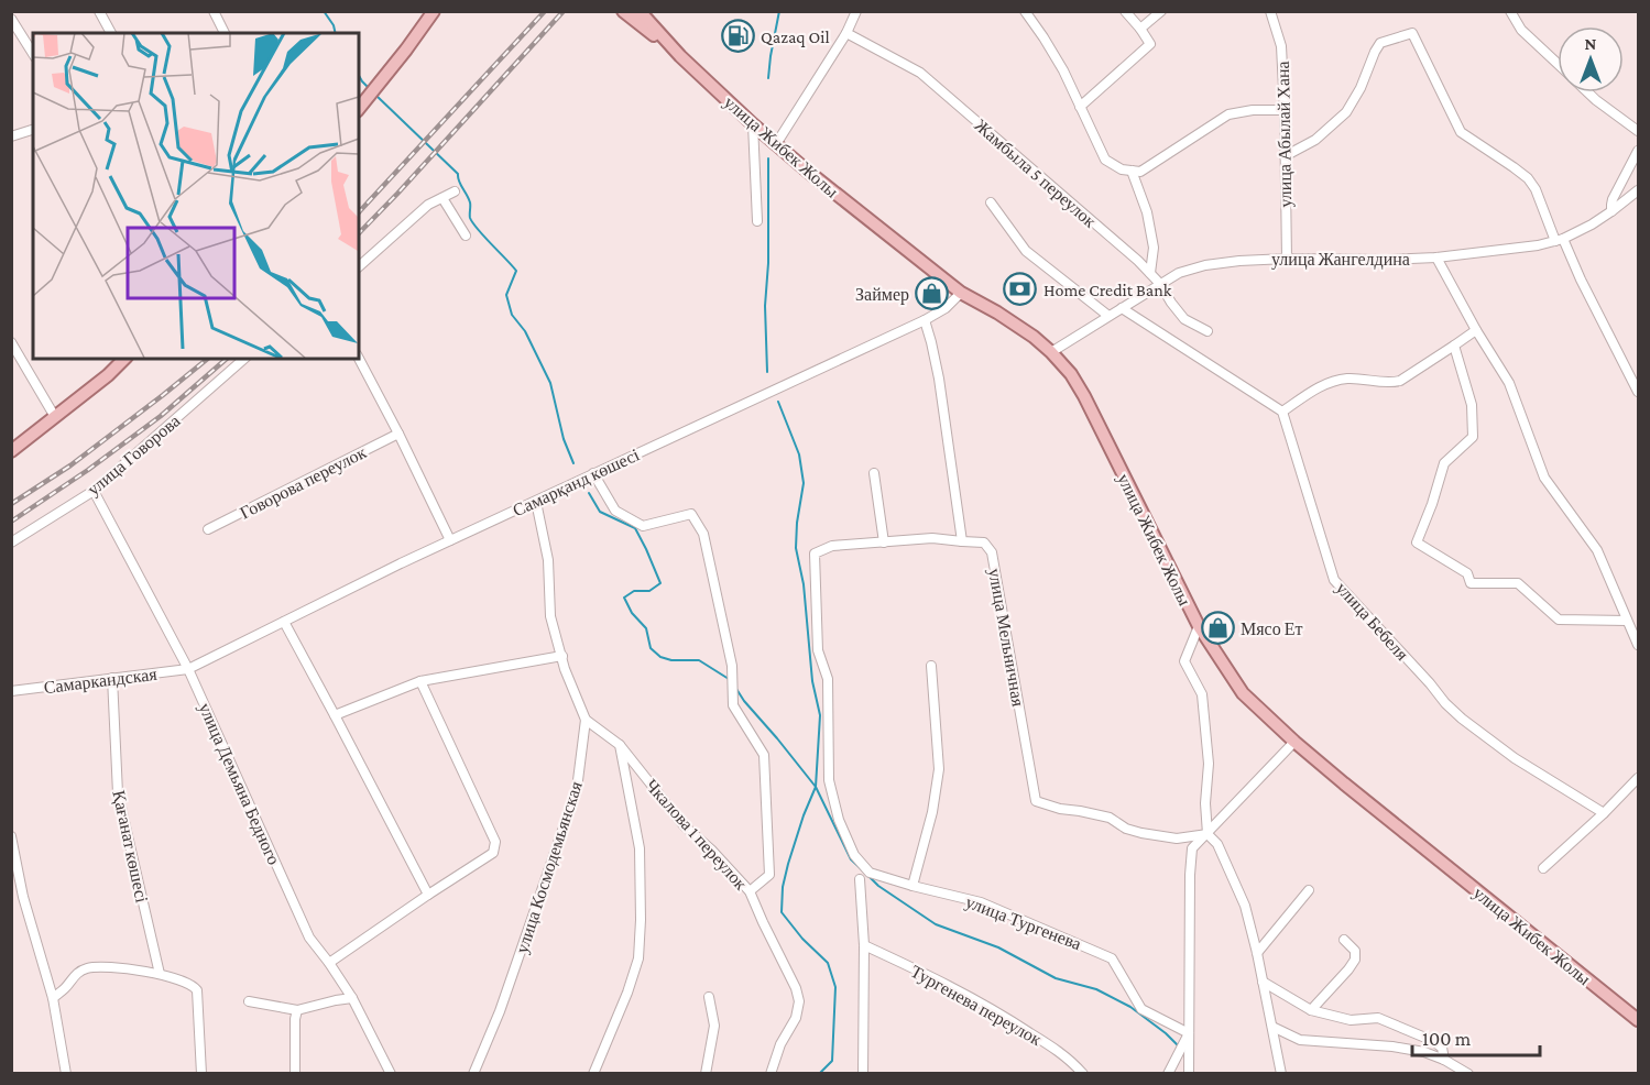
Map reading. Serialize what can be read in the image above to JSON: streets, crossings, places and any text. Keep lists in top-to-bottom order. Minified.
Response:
{"streets":{"main road":["улица Жибек Жолы"],"street":["улица Абылай Хана","Жамбыла 5 переулок","улица Жангелдина","улица Говорова","Говорова переулок","Самарқанд көшесі","улица Бебеля","улица Мельничная","Самаркандская","улица Демьяна Бедного","Чкалова 1 переулок","Қағанат көшесі","улица Космодемьянская","улица Тургенева","Тургенева переулок"]},"crossings":[["улица Абылай Хана","улица Жангелдина"],["улица Жибек Жолы","улица Жангелдина"],["улица Жибек Жолы","Самарқанд көшесі"],["Жамбыла 5 переулок","улица Жангелдина"],["улица Говорова","улица Демьяна Бедного"],["Самарқанд көшесі","Самаркандская"],["Самарқанд көшесі","улица Демьяна Бедного"],["Самарқанд көшесі","улица Космодемьянская"],["улица Мельничная","улица Тургенева"],["Самаркандская","улица Демьяна Бедного"],["Самаркандская","Қағанат көшесі"],["Чкалова 1 переулок","улица Космодемьянская"]],"places":{"fuel station":["Qazaq Oil"],"bank":["Home Credit Bank"],"shop":["Займер","Мясо Ет"]},"scale_bar":"100 m","north":"top"}
